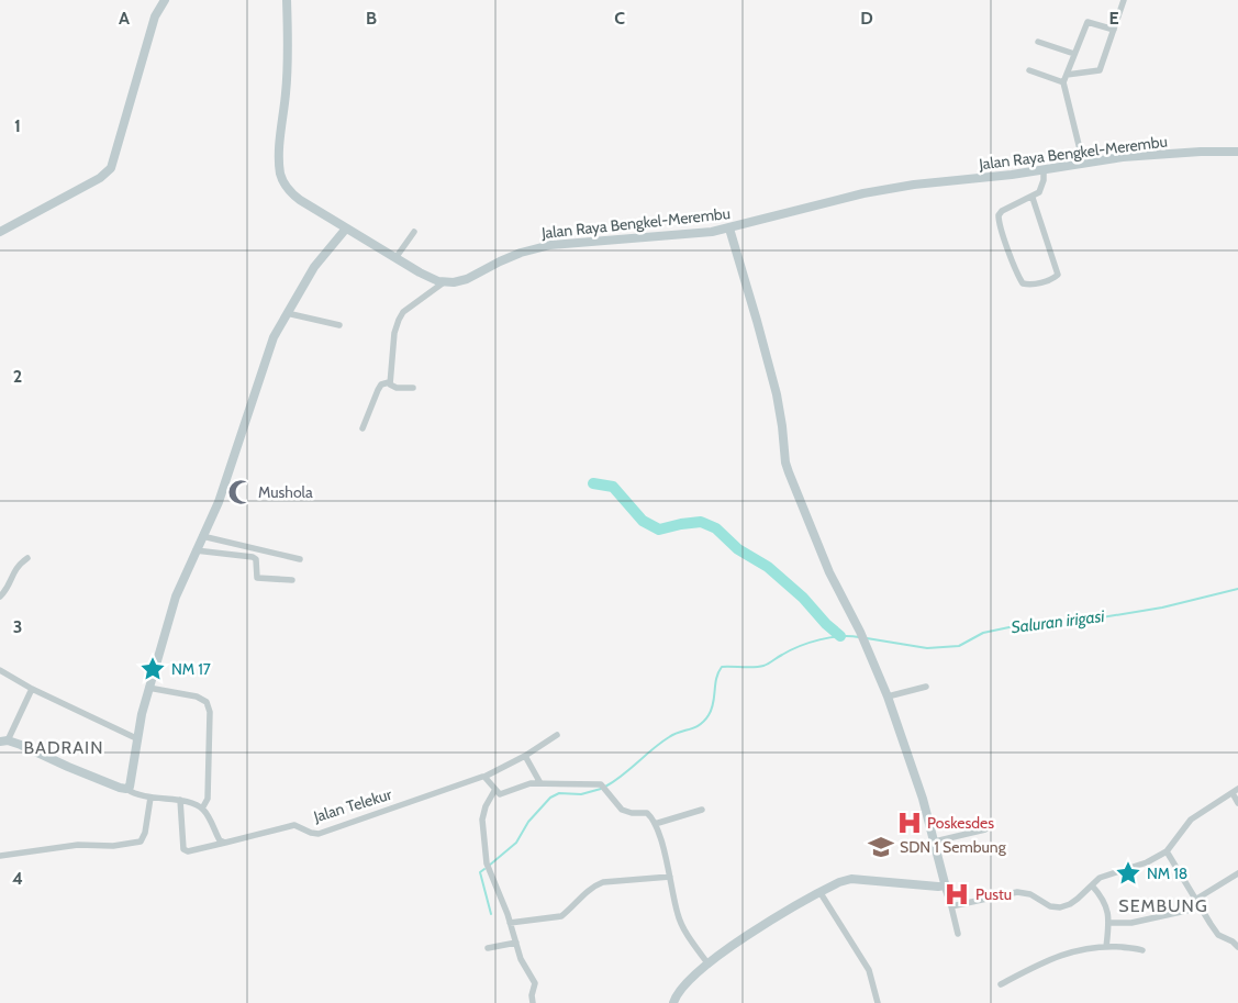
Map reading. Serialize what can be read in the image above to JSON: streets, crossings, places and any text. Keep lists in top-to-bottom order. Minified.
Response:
{"streets":{"street":["Jalan Raya Bengkel-Merembu","Jalan Telekur"]},"districts":["BADRAIN","SEMBUNG"],"water":["Saluran irigasi"],"places":{"mosque":["Mushola"],"place":["NM 17","NM 18"],"hospital":["Poskesdes","Pustu"],"school or university":["SDN 1 Sembung"]},"grid":{"columns":["A","B","C","D","E"],"rows":["1","2","3","4"]}}
